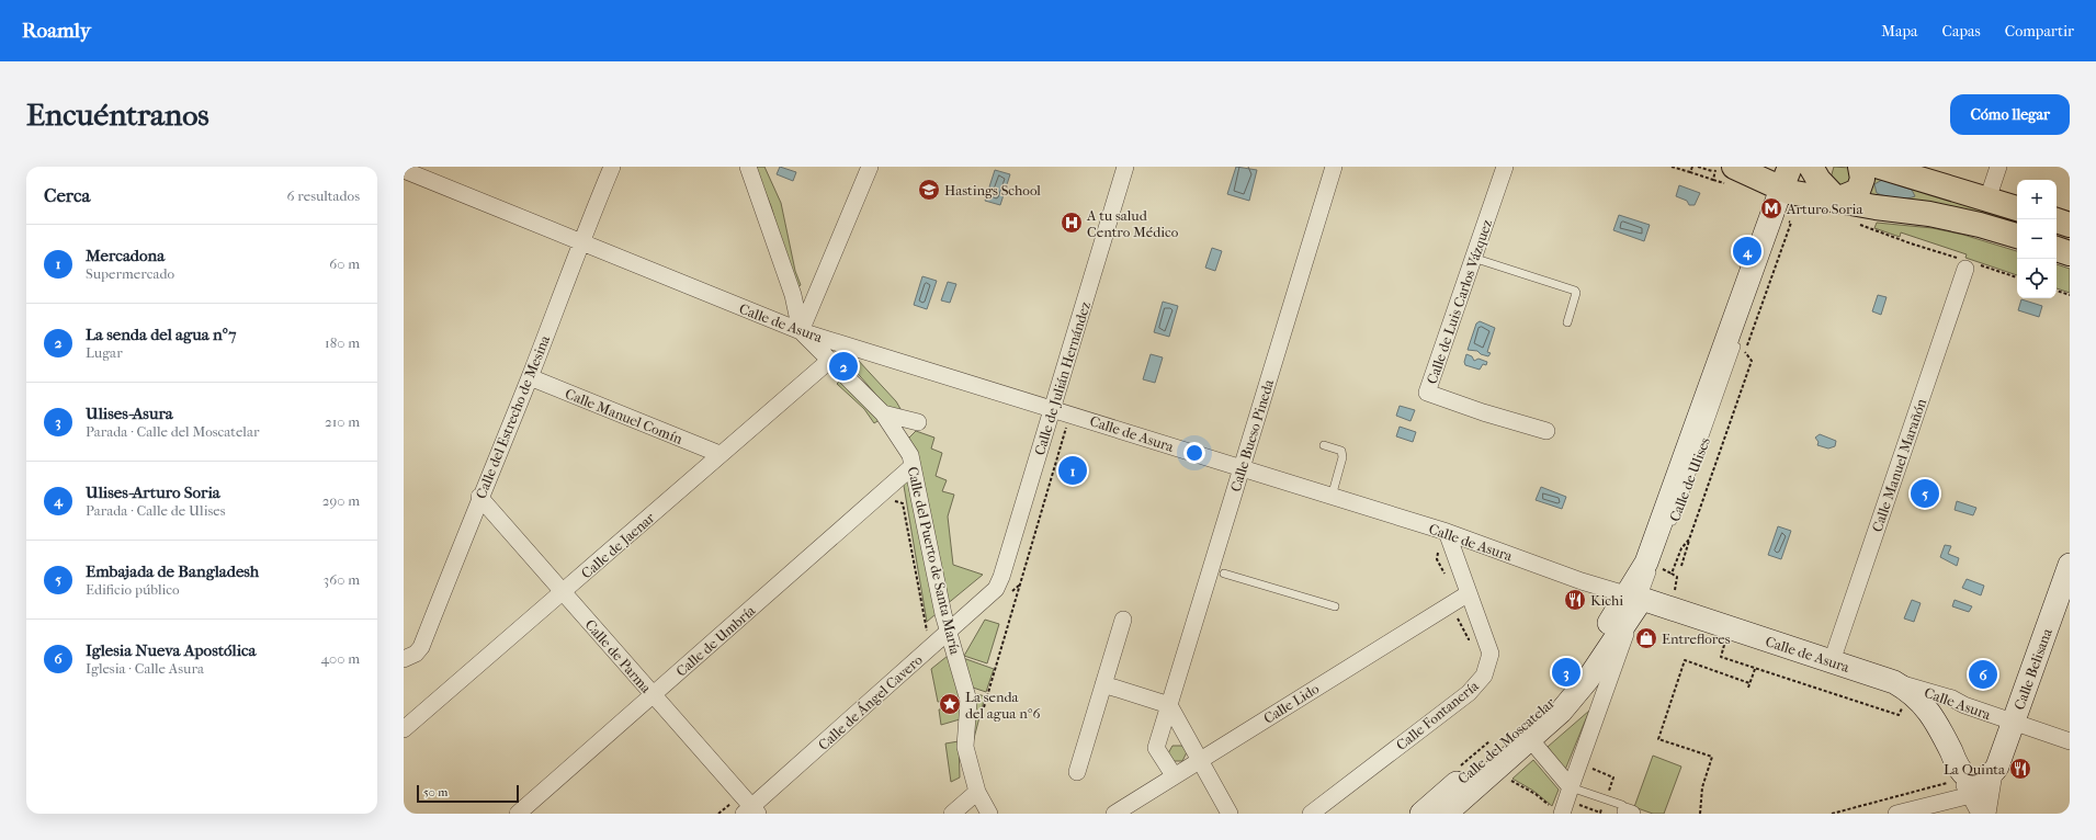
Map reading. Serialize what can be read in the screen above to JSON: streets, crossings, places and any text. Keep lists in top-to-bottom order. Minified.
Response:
{"streets":{"street":["Calle de Luis Carlos Vázquez","Calle de Asura","Calle de Julián Hernández","Calle Manuel Comín","Calle del Estrecho de Mesina","Calle Bueso Pineda","Calle Manuel Marañón","Calle de Ulises","Calle de Jaenar","Calle del Puerto de Santa María","Calle de Umbría","Calle de Parma","Calle Belisana","Calle de Ángel Cavero","Calle Lido","Calle Asura","Calle Fontanería","Calle del Moscatelar"]},"crossings":[["Calle de Asura","Calle de Julián Hernández"],["Calle de Asura","Calle del Estrecho de Mesina"],["Calle de Asura","Calle Bueso Pineda"],["Calle de Asura","Calle Manuel Marañón"],["Calle de Asura","Calle de Ulises"],["Calle de Asura","Calle del Puerto de Santa María"],["Calle de Asura","Calle Asura"],["Calle de Asura","Calle Fontanería"],["Calle de Asura","Calle del Moscatelar"],["Calle de Julián Hernández","Calle de Ángel Cavero"],["Calle Manuel Comín","Calle del Estrecho de Mesina"],["Calle Manuel Comín","Calle de Jaenar"],["Calle del Estrecho de Mesina","Calle de Parma"],["Calle Bueso Pineda","Calle Lido"],["Calle de Ulises","Calle del Moscatelar"],["Calle de Jaenar","Calle del Puerto de Santa María"],["Calle de Jaenar","Calle de Parma"],["Calle del Puerto de Santa María","Calle de Umbría"],["Calle del Puerto de Santa María","Calle de Ángel Cavero"],["Calle de Umbría","Calle de Parma"],["Calle de Parma","Calle de Ángel Cavero"],["Calle Belisana","Calle Asura"],["Calle Lido","Calle Fontanería"]],"places":{"school or university":["Hastings School"],"metro station":["Arturo Soria"],"hospital":["A tu salud Centro Médico"],"restaurant":["Kichi","La Quinta"],"shop":["Entreflores"],"place":["La senda del agua nº6"]},"scale_bar":"50 m","page":{"header":"Roamly","nav":["Mapa","Capas","Compartir"],"buttons":"Cómo llegar","title":"Encuéntranos","heading":["Cerca","6 resultados"],"map_buttons":["+","−"],"list":[{"mark":"1","name":"Mercadona","note":"Supermercado","value":"60 m"},{"mark":"2","name":"La senda del agua nº7","note":"Lugar","value":"180 m"},{"mark":"3","name":"Ulises-Asura","note":"Parada · Calle del Moscatelar","value":"210 m"},{"mark":"4","name":"Ulises-Arturo Soria","note":"Parada · Calle de Ulises","value":"290 m"},{"mark":"5","name":"Embajada de Bangladesh","note":"Edificio público","value":"360 m"},{"mark":"6","name":"Iglesia Nueva Apostólica","note":"Iglesia · Calle Asura","value":"400 m"}],"pins":["4","2","1","5","3","6"],"scale":"50 m"}}
